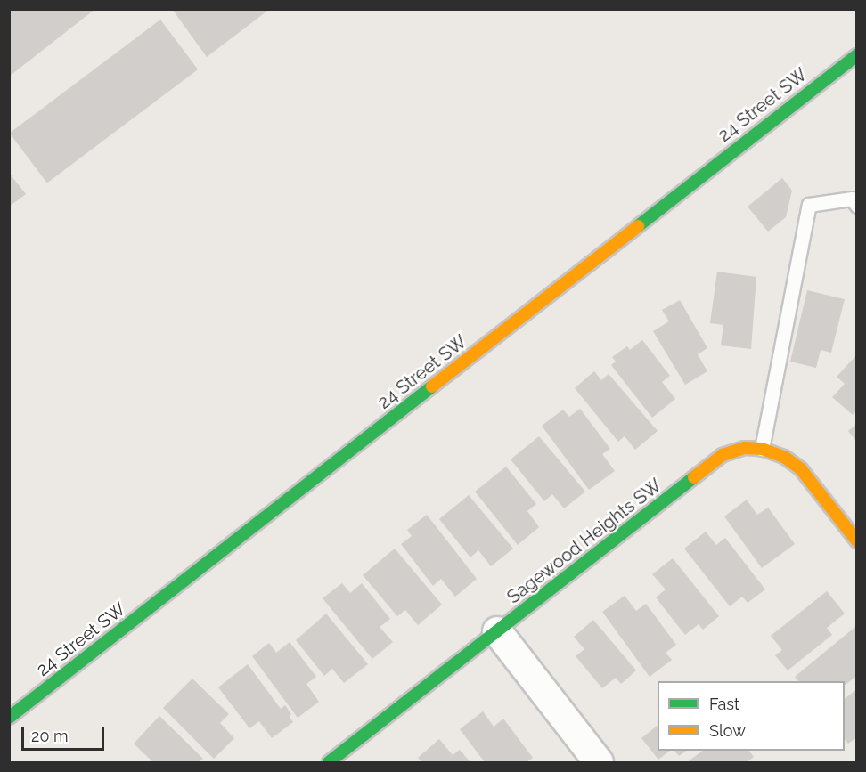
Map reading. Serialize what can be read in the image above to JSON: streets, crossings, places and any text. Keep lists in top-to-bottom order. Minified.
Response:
{"streets":{"street":["24 Street SW","Sagewood Heights SW"]},"legend":["Fast","Slow"],"scale_bar":"20 m"}
